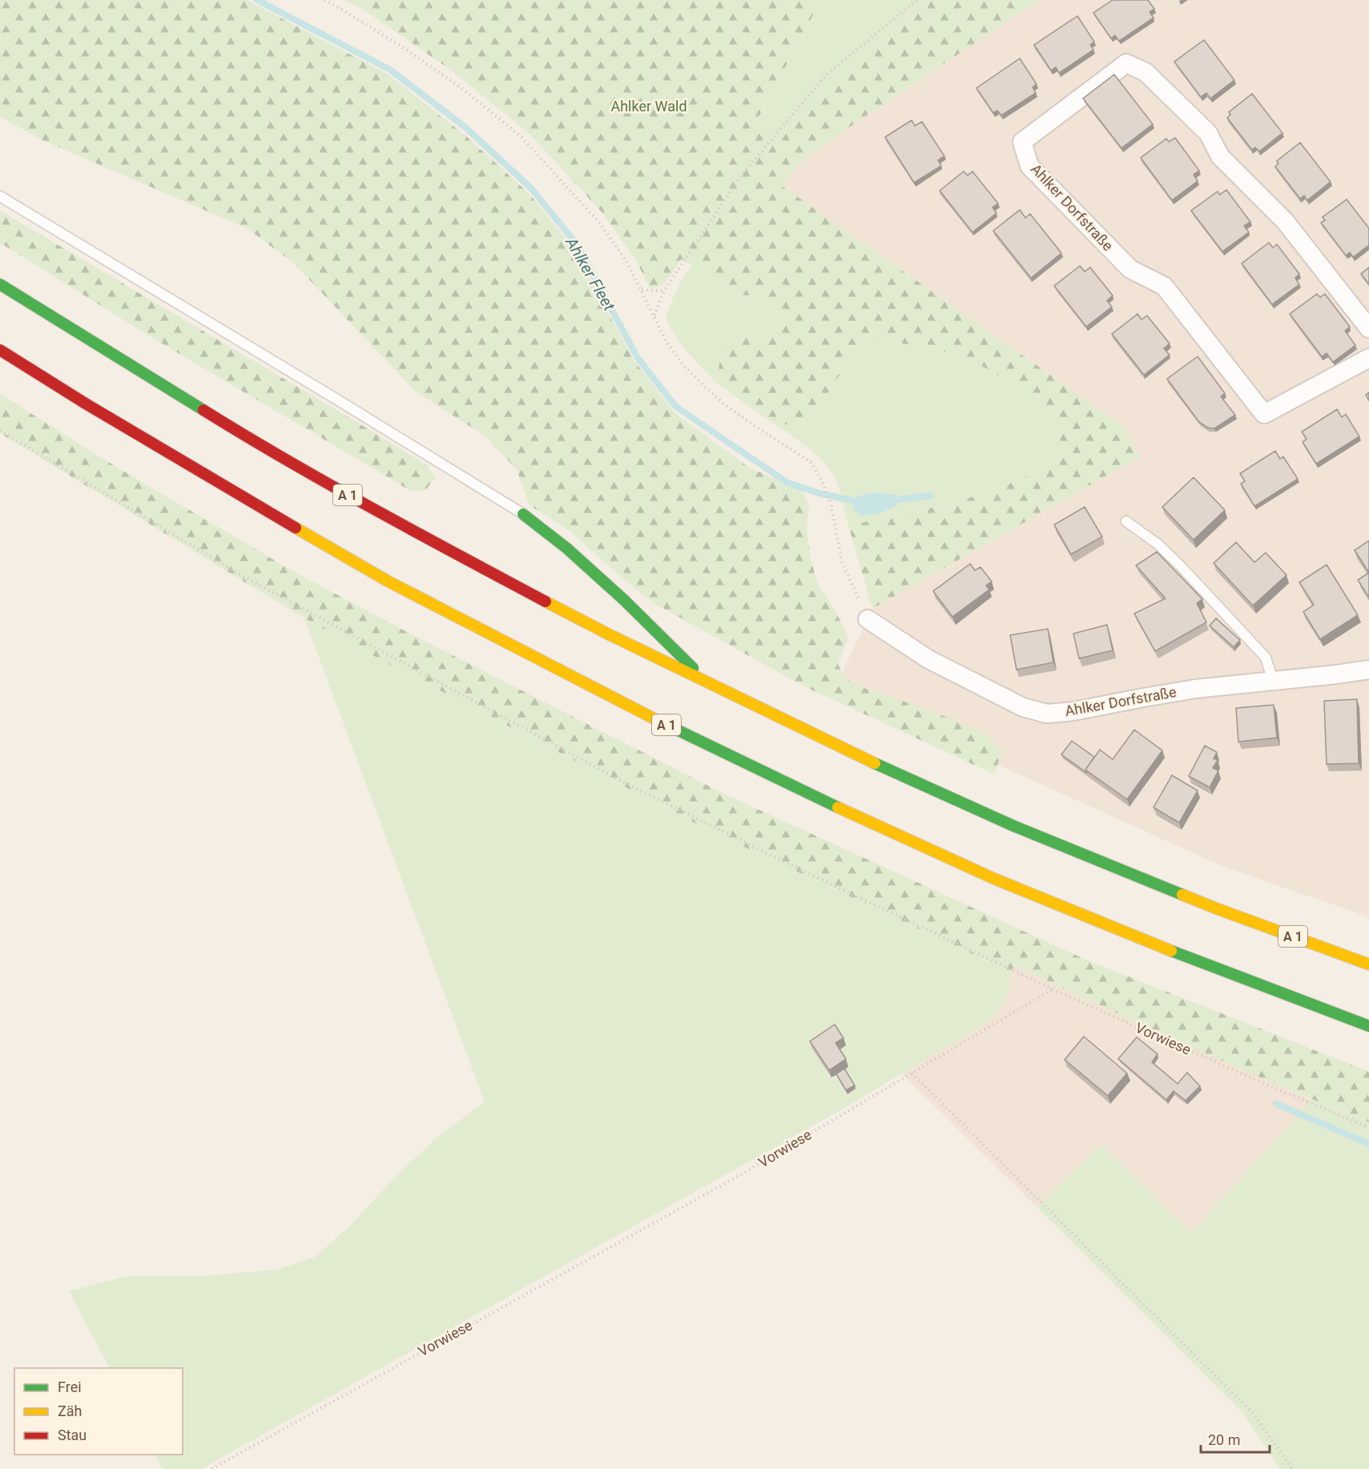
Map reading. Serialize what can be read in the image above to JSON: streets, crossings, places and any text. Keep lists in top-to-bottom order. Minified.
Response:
{"streets":{"highway":["A 1"],"street":["Ahlker Dorfstraße"],"path":["Vorwiese"]},"water":["Ahlker Fleet"],"parks":["Ahlker Wald"],"legend":["Frei","Zäh","Stau"],"scale_bar":"20 m"}
